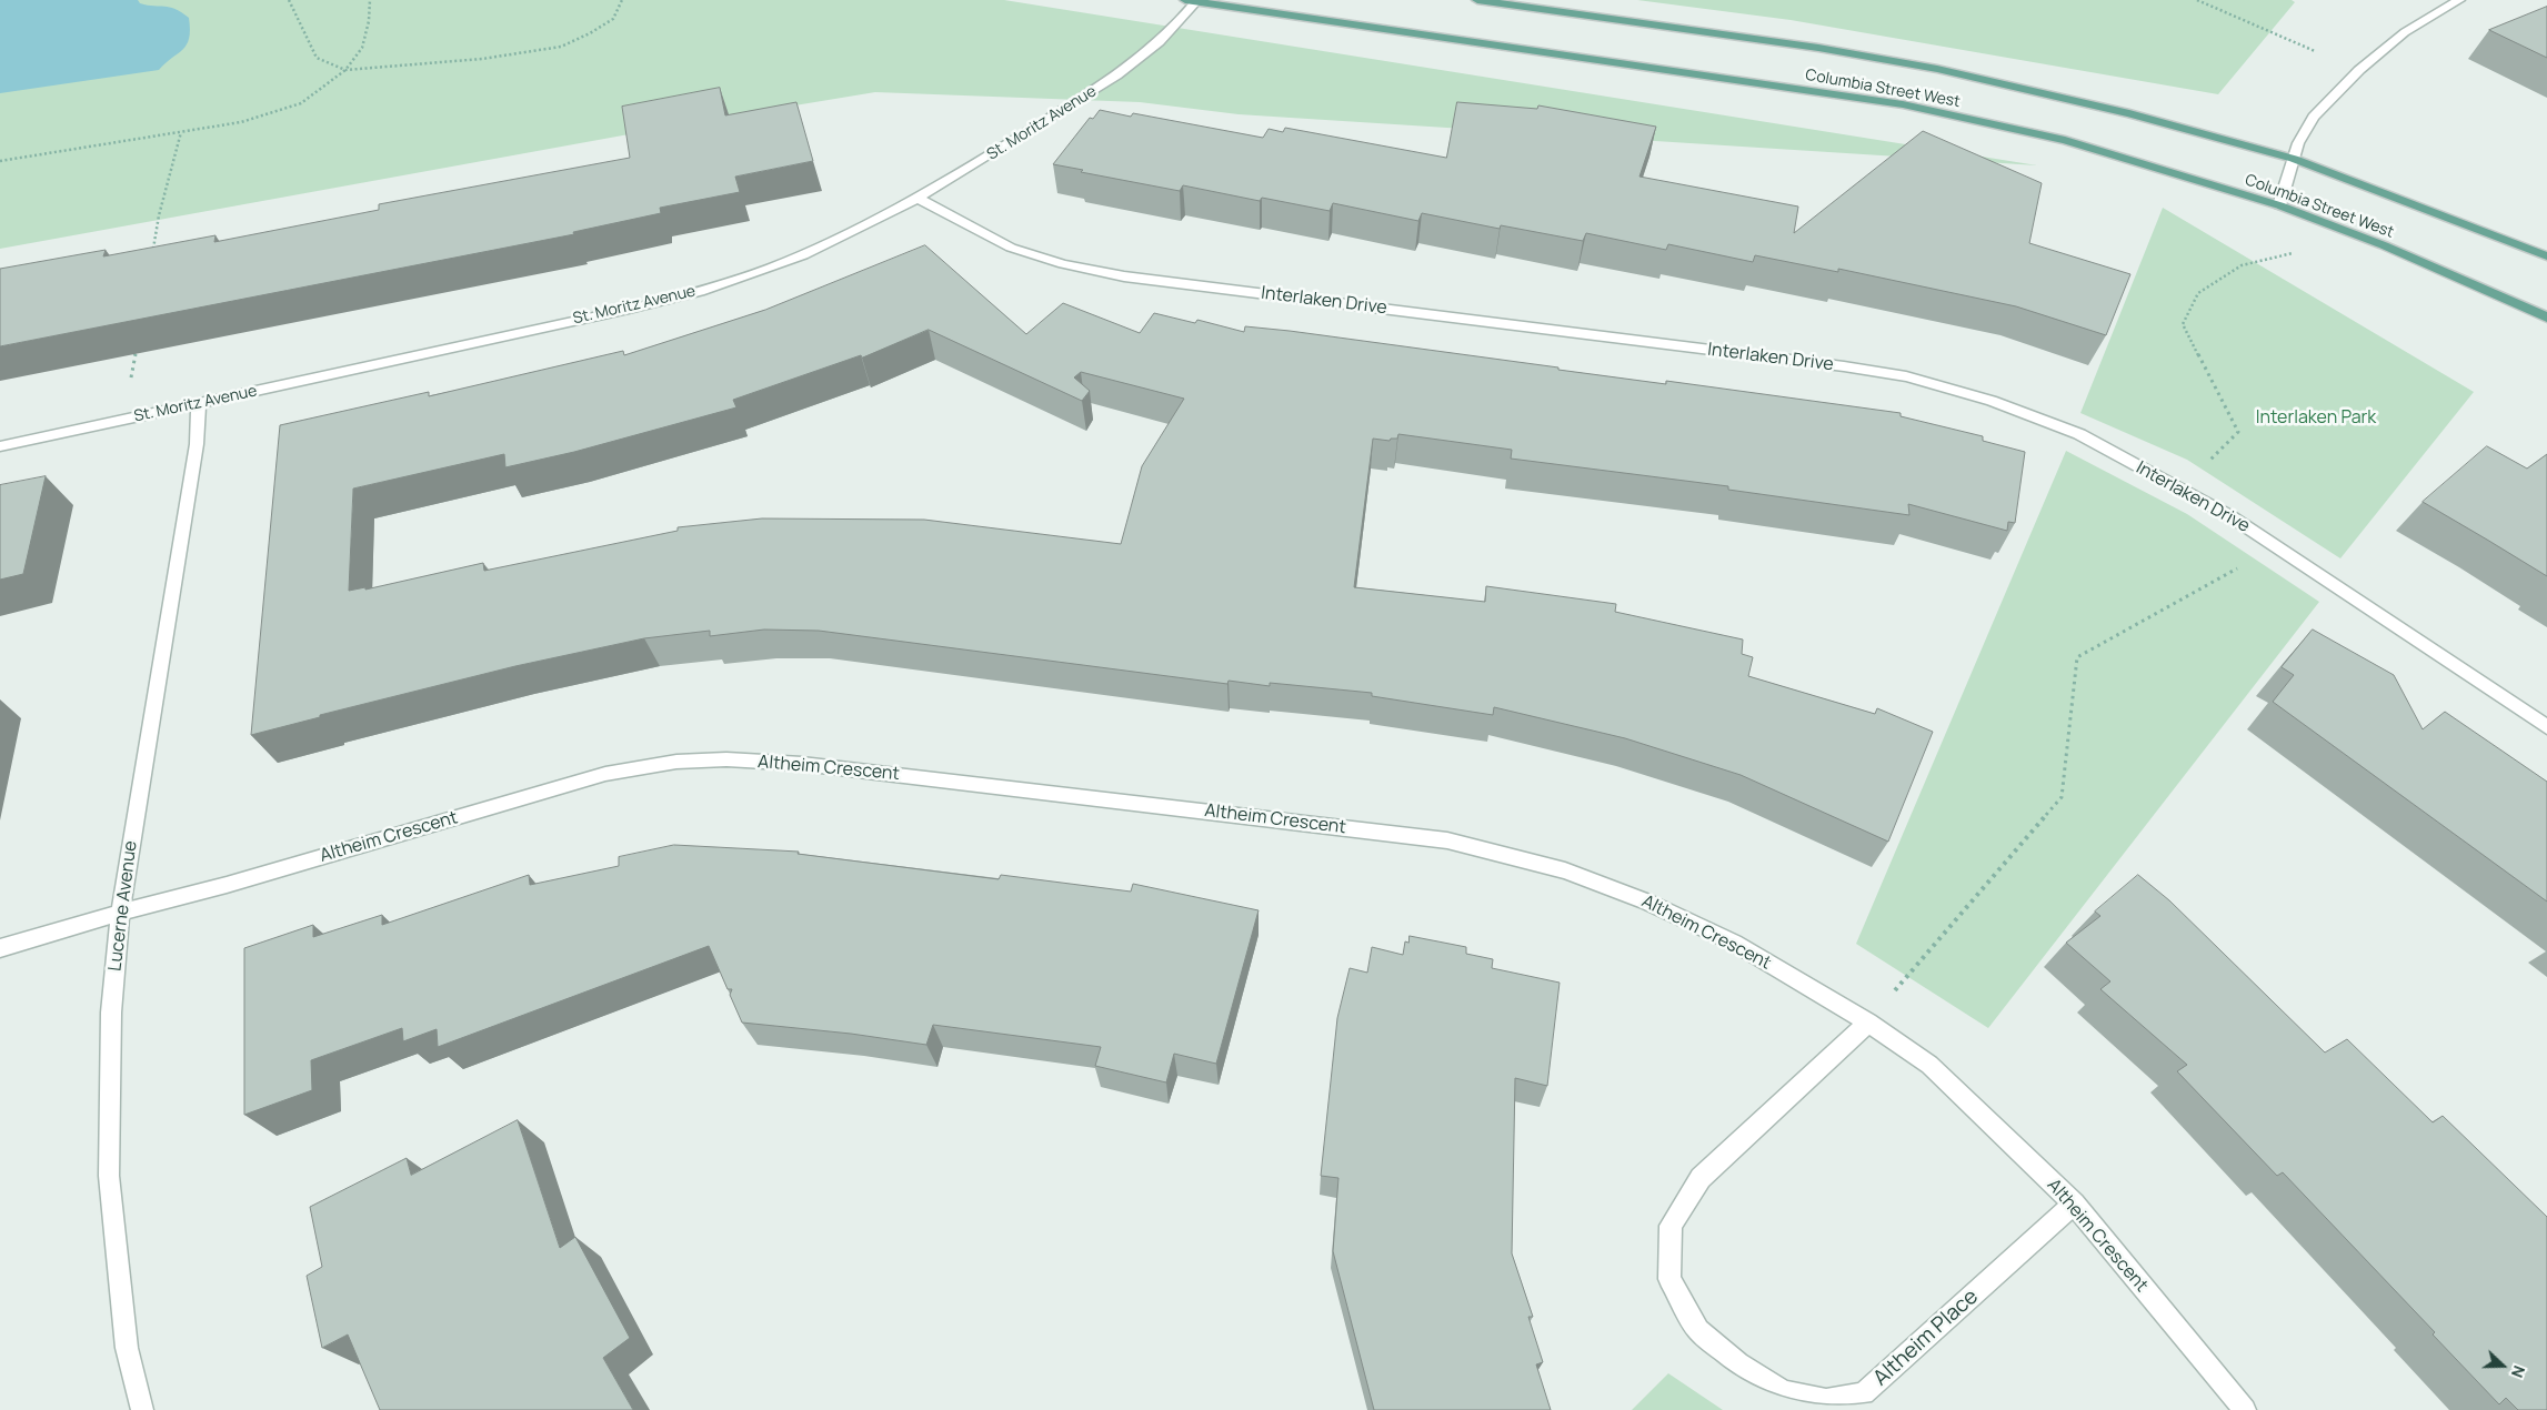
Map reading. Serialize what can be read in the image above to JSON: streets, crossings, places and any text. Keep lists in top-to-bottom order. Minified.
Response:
{"streets":{"main road":["Columbia Street West"],"street":["St. Moritz Avenue","Interlaken Drive","Altheim Crescent","Lucerne Avenue","Altheim Place"]},"crossings":[["Columbia Street West","St. Moritz Avenue"],["St. Moritz Avenue","Interlaken Drive"],["St. Moritz Avenue","Lucerne Avenue"],["Altheim Crescent","Lucerne Avenue"],["Altheim Crescent","Altheim Place"]],"parks":["Interlaken Park"],"north":"right"}
